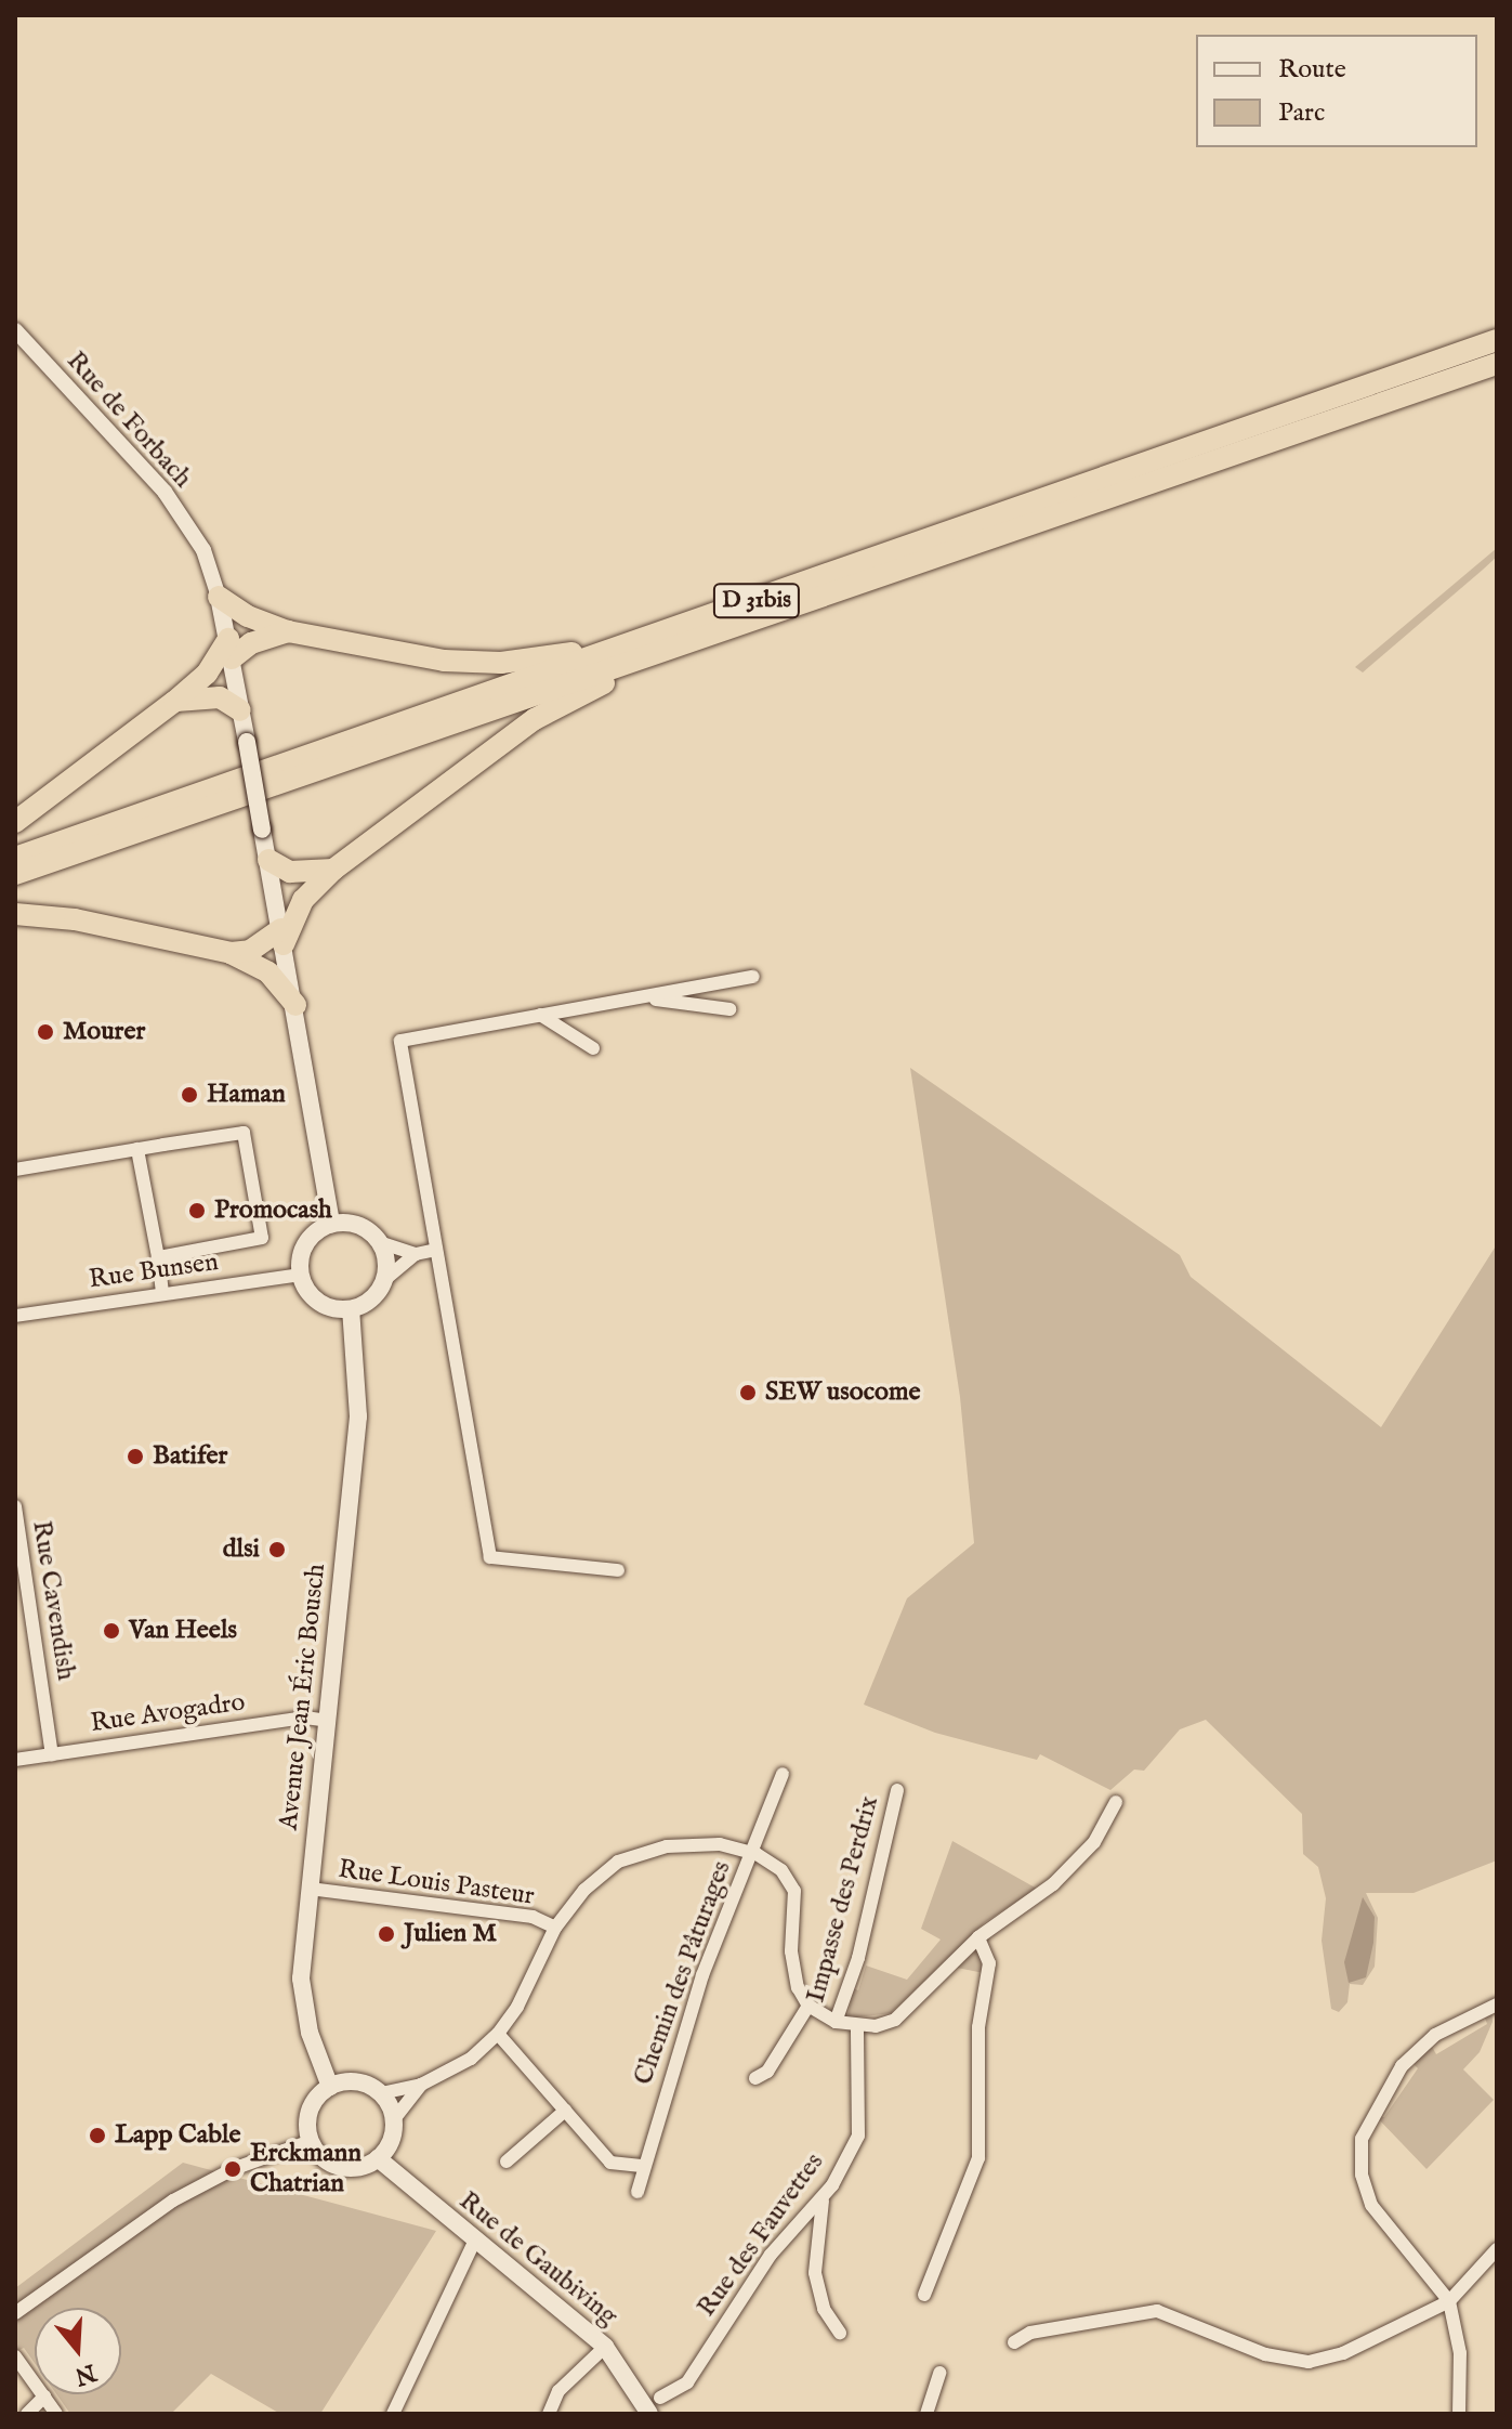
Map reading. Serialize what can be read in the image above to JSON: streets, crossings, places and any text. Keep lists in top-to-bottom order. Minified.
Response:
{"streets":{"highway":["D 31bis"],"main road":["Avenue Jean Éric Bousch","Rue de Gaubiving"],"street":["Rue de Forbach","Rue Bunsen","Rue Cavendish","Rue Avogadro","Rue Louis Pasteur","Impasse des Perdrix","Chemin des Pâturages","Rue des Fauvettes"]},"crossings":[["Rue Bunsen","Avenue Jean Éric Bousch"],["Rue Cavendish","Rue Avogadro"],["Avenue Jean Éric Bousch","Rue Avogadro"],["Avenue Jean Éric Bousch","Rue Louis Pasteur"],["Avenue Jean Éric Bousch","Rue de Gaubiving"]],"places":["Mourer","Haman","Promocash","SEW usocome","Batifer","dlsi","Van Heels","Julien M","Lapp Cable","Erckmann Chatrian"],"legend":["Route","Parc"],"north":"bottom"}
